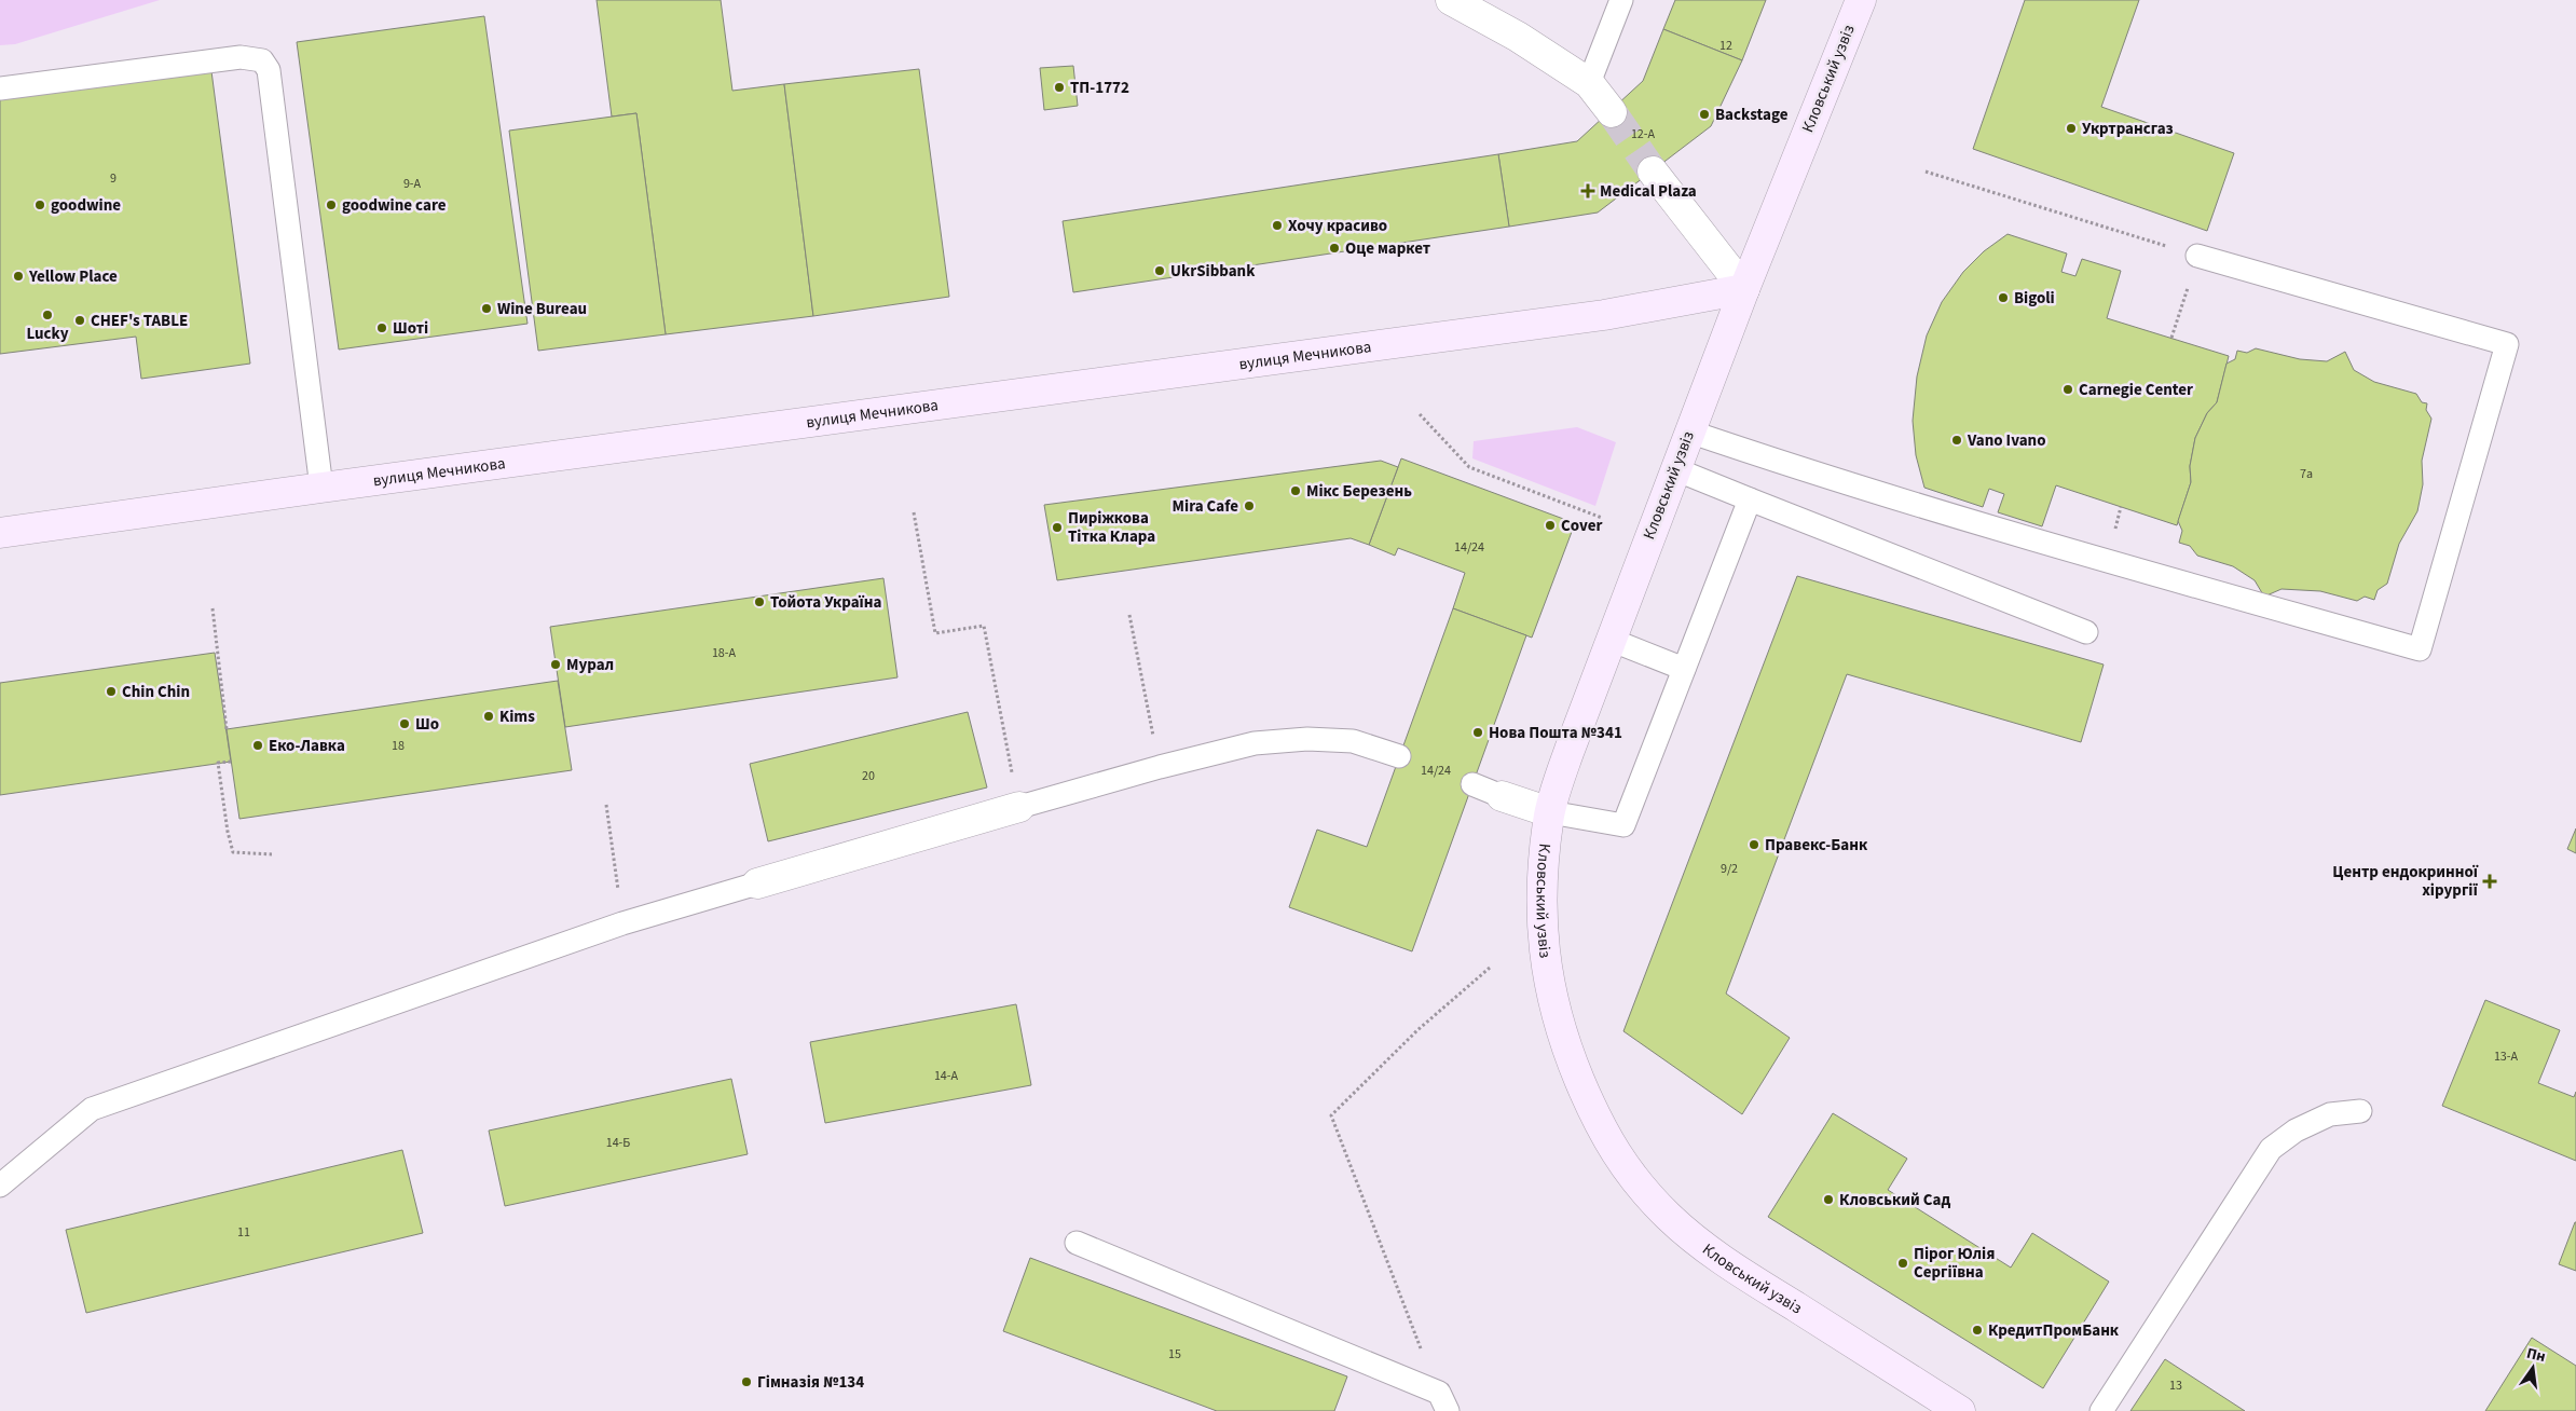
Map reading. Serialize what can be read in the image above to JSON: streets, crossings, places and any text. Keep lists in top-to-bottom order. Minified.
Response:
{"streets":{"street":["Кловський узвіз","вулиця Мечникова"]},"crossings":[["Кловський узвіз","вулиця Мечникова"]],"places":{"other":["ТП-1772","Backstage","Укртрансгаз","goodwine","goodwine care","Хочу красиво","Оце маркет","UkrSibbank","Yellow Place","Bigoli","Wine Bureau","Lucky","CHEF's TABLE","Шоті","Carnegie Center","Vano Ivano","Мікс Березень","Mira Cafe","Cover","Пиріжкова Тітка Клара","Тойота Україна","Мурал","Chin Chin","Kims","Шо","Нова Пошта №341","Еко-Лавка","Правекс-Банк","Кловський Сад","Пірог Юлія Сергіївна","КредитПромБанк","Гімназія №134"],"health":["Medical Plaza","Центр ендокринної хірургії"]},"house_numbers":["12","12-А","9","9-А","7a","14/24","18-А","18","14/24","20","9/2","13-А","14-А","14-Б","11","15","13"],"north":"top"}
